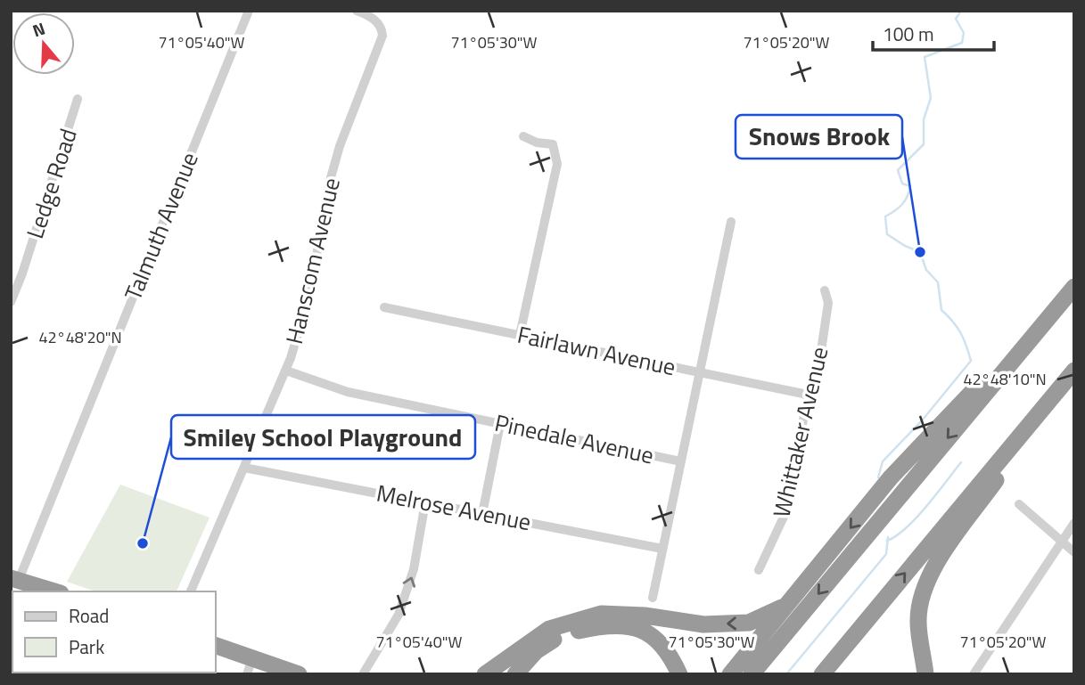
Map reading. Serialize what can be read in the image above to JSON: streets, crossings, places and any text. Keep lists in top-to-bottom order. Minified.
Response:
{"streets":{"street":["Ledge Road","Talmuth Avenue","Hanscom Avenue","Fairlawn Avenue","Whittaker Avenue","Pinedale Avenue","Melrose Avenue"]},"crossings":[["Hanscom Avenue","Pinedale Avenue"],["Hanscom Avenue","Melrose Avenue"],["Fairlawn Avenue","Whittaker Avenue"]],"places":["Snows Brook","Smiley School Playground"],"legend":["Road","Park"],"scale_bar":"100 m","north":"top","coordinates":["71°05'40\"W","71°05'30\"W","71°05'20\"W","42°48'20\"N","42°48'10\"N"]}
